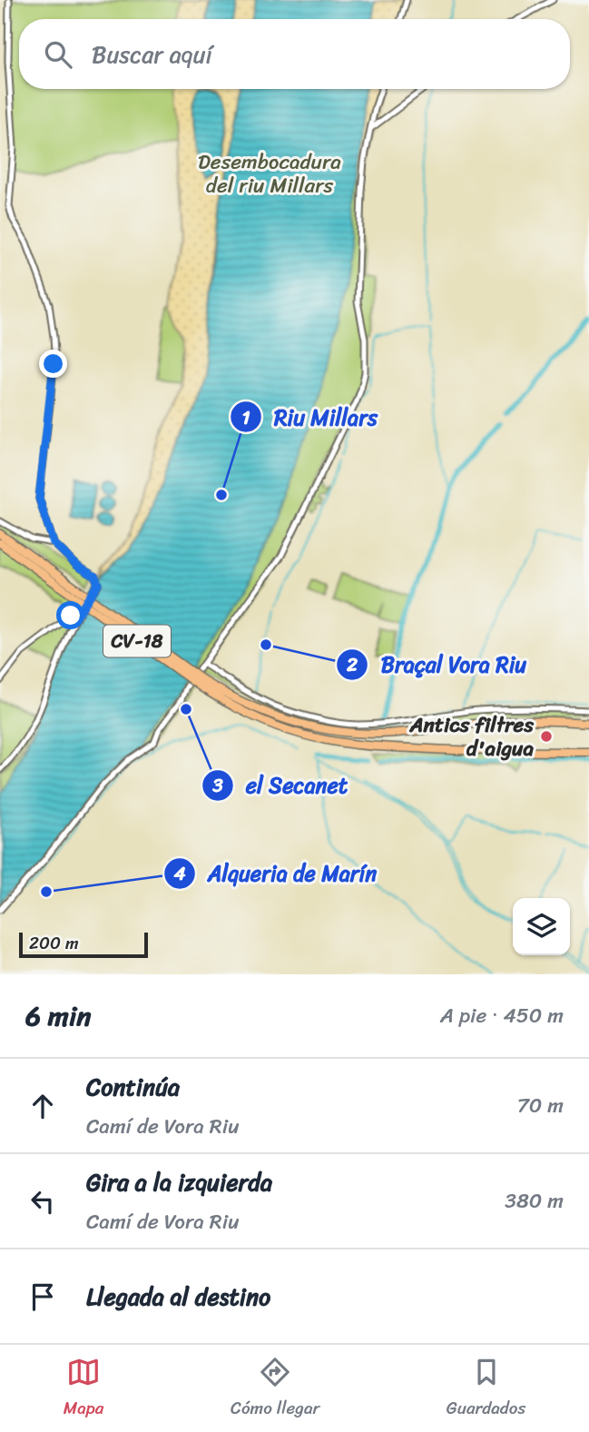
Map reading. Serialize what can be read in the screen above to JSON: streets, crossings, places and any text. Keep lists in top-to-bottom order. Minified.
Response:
{"streets":{"main road":["CV-18"]},"parks":["Desembocadura del riu Millars"],"places":["Riu Millars","Braçal Vora Riu","el Secanet","Antics filtres d'aigua","Alqueria de Marín"],"scale_bar":"200 m","page":{"search":"Buscar aquí","scale":"200 m","heading":["6 min","A pie · 450 m"],"list":[["Continúa","Camí de Vora Riu","70 m"],["Gira a la izquierda","Camí de Vora Riu","380 m"],"Llegada al destino"],"nav":["Mapa","Cómo llegar","Guardados"]}}
